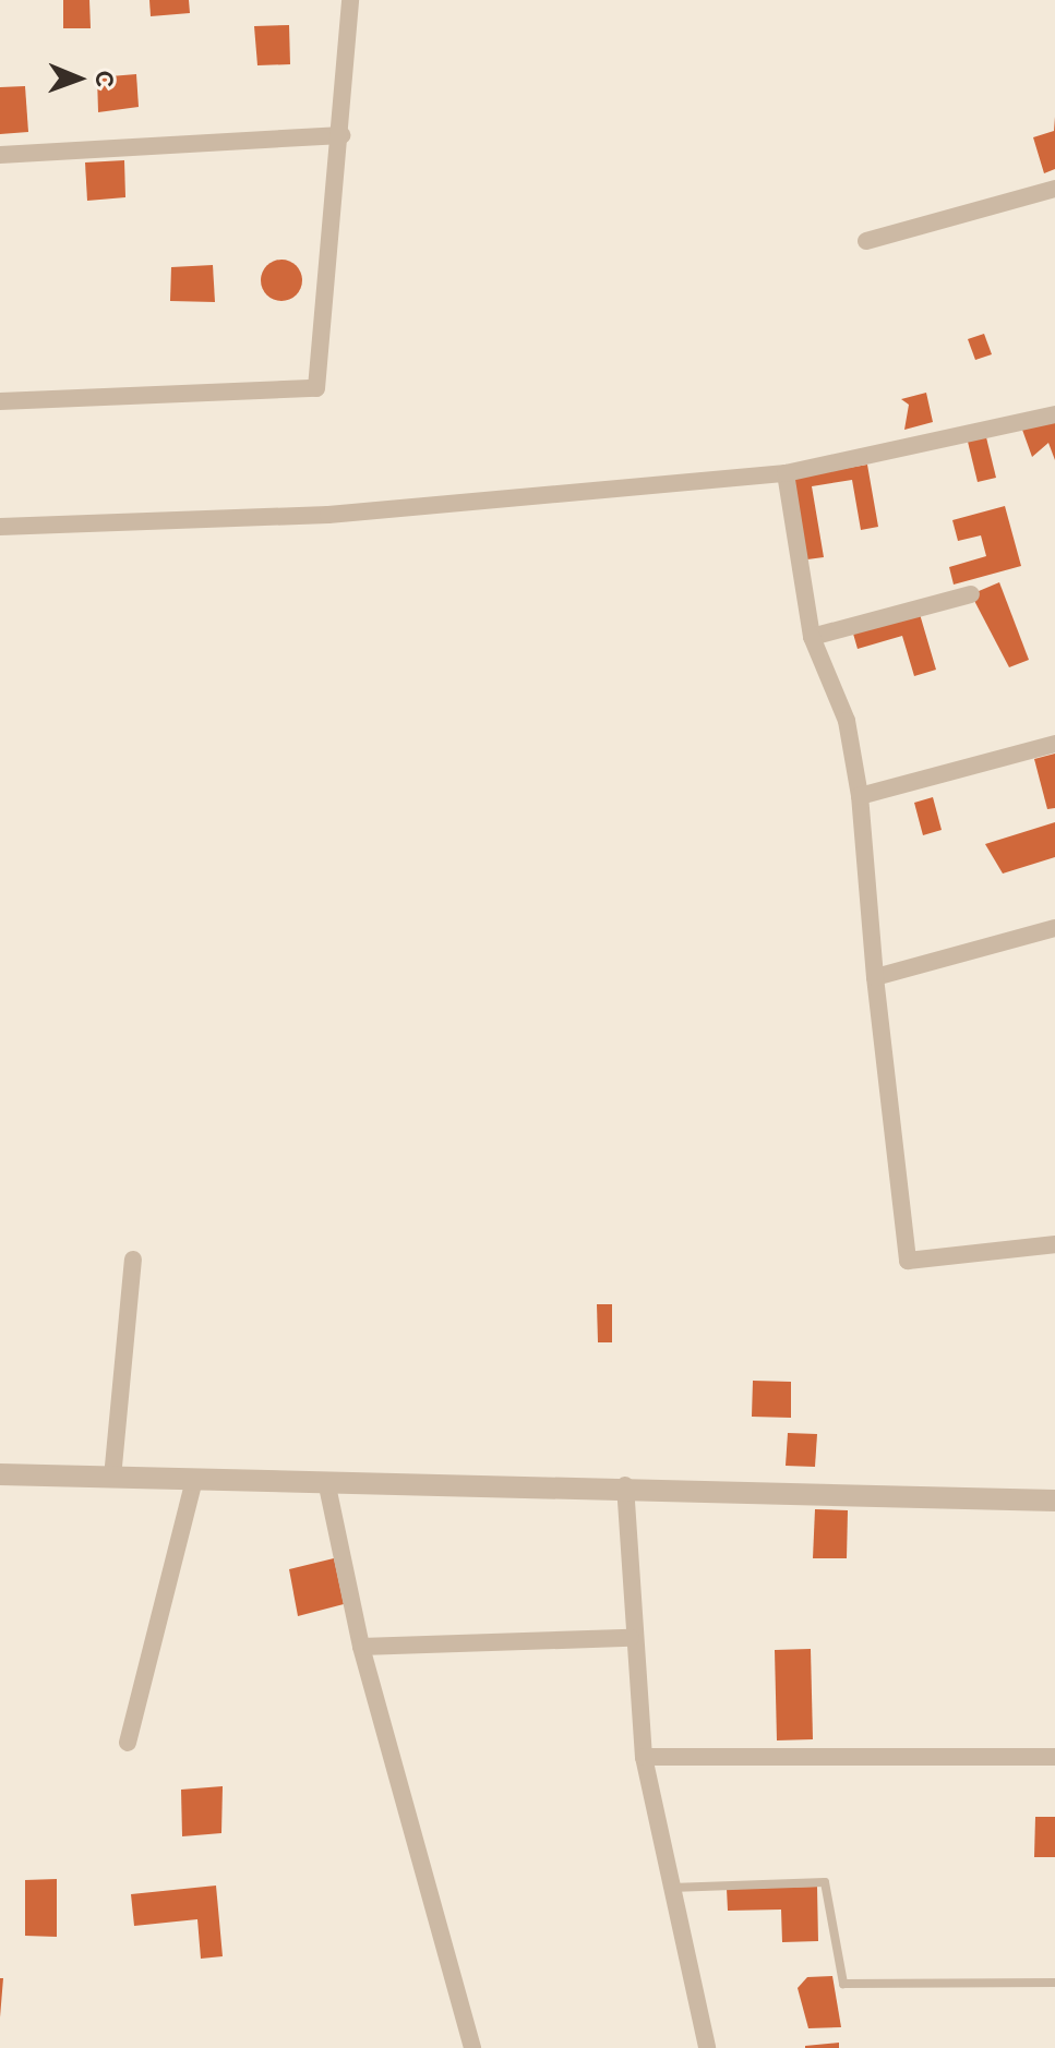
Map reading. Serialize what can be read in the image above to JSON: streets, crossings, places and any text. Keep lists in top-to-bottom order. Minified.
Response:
{"north":"right"}
